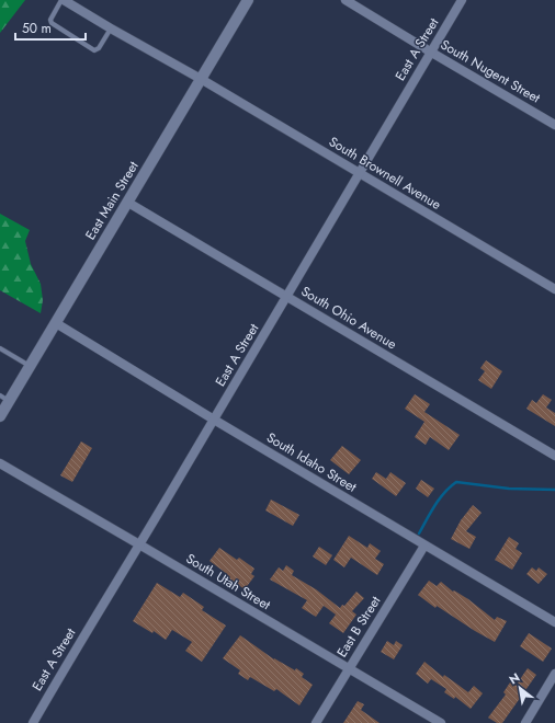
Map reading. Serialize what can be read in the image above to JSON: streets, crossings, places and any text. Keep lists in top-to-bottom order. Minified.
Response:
{"streets":{"street":["East A Street","South Nugent Street","South Brownell Avenue","East Main Street","South Ohio Avenue","South Idaho Street","South Utah Street","East B Street"]},"crossings":[["East A Street","South Nugent Street"],["East A Street","South Brownell Avenue"],["East A Street","South Ohio Avenue"],["East A Street","South Idaho Street"],["East A Street","South Utah Street"],["South Brownell Avenue","East Main Street"],["East Main Street","South Ohio Avenue"],["East Main Street","South Idaho Street"],["South Idaho Street","East B Street"],["South Utah Street","East B Street"]],"scale_bar":"50 m","north":"top left"}
